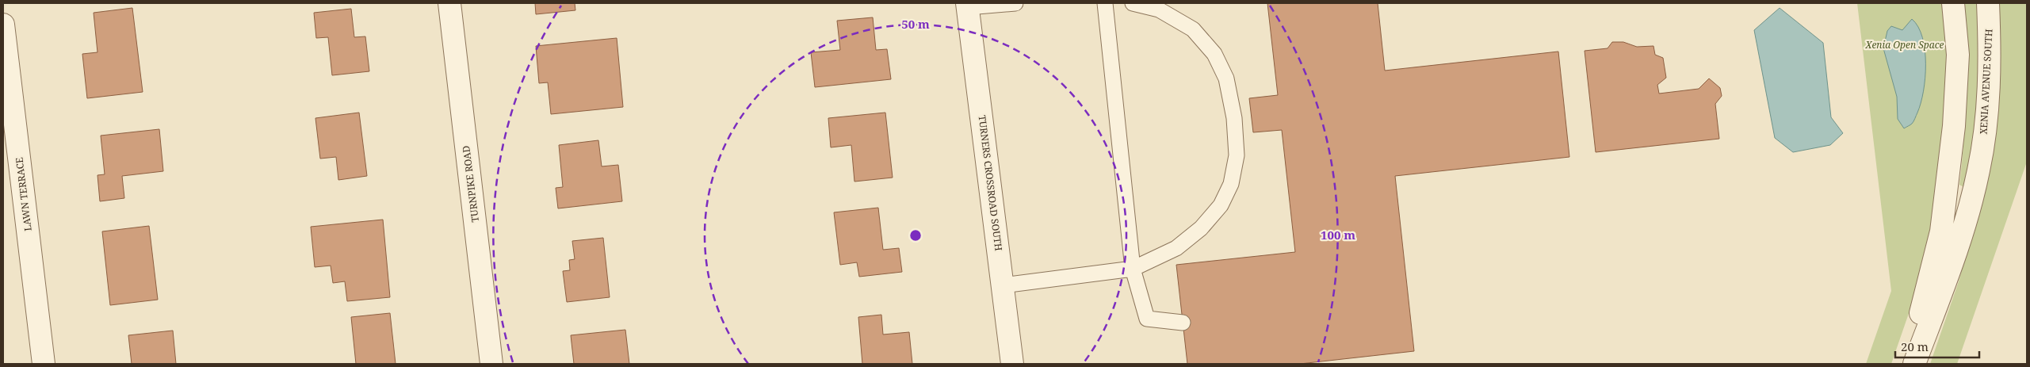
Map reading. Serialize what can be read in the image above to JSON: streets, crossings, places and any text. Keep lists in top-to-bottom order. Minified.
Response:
{"streets":{"street":["XENIA AVENUE SOUTH","TURNERS CROSSROAD SOUTH","TURNPIKE ROAD","LAWN TERRACE"]},"parks":["Xenia Open Space"],"scale_bar":"20 m","rings":["50 m","100 m"]}
